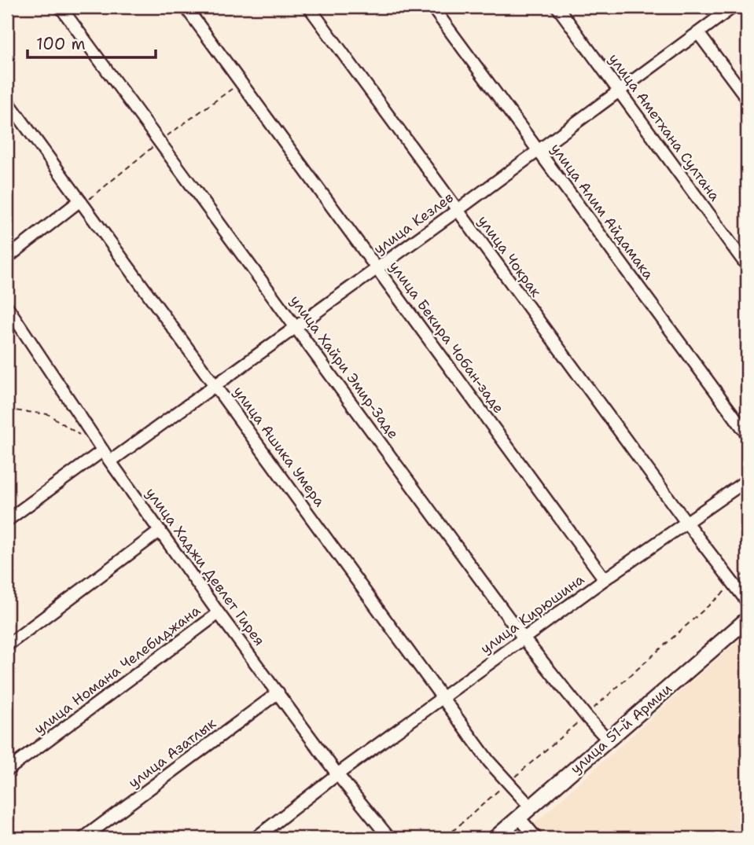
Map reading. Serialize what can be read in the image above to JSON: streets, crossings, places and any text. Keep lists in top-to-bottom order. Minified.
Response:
{"streets":{"main road":["улица 51-й Армии"],"street":["улица Аметхана Султана","улица Алим Айдамака","улица Кезлев","улица Чокрак","улица Бекира Чобан-заде","улица Хайри Эмир-Заде","улица Ашика Умера","улица Хаджи Девлет Гирея","улица Кирюшина","улица Номана Челебиджана","улица Азатлык"]},"crossings":[["улица Аметхана Султана","улица Кезлев"],["улица Алим Айдамака","улица Кезлев"],["улица Кезлев","улица Чокрак"],["улица Кезлев","улица Бекира Чобан-заде"],["улица Кезлев","улица Хайри Эмир-Заде"],["улица Кезлев","улица Ашика Умера"],["улица Кезлев","улица Хаджи Девлет Гирея"],["улица Чокрак","улица Кирюшина"],["улица Бекира Чобан-заде","улица Кирюшина"],["улица Хайри Эмир-Заде","улица Кирюшина"],["улица Хайри Эмир-Заде","улица 51-й Армии"],["улица Ашика Умера","улица Кирюшина"],["улица Ашика Умера","улица 51-й Армии"],["улица Хаджи Девлет Гирея","улица Кирюшина"],["улица Хаджи Девлет Гирея","улица Номана Челебиджана"],["улица Хаджи Девлет Гирея","улица Азатлык"]],"scale_bar":"100 m"}
